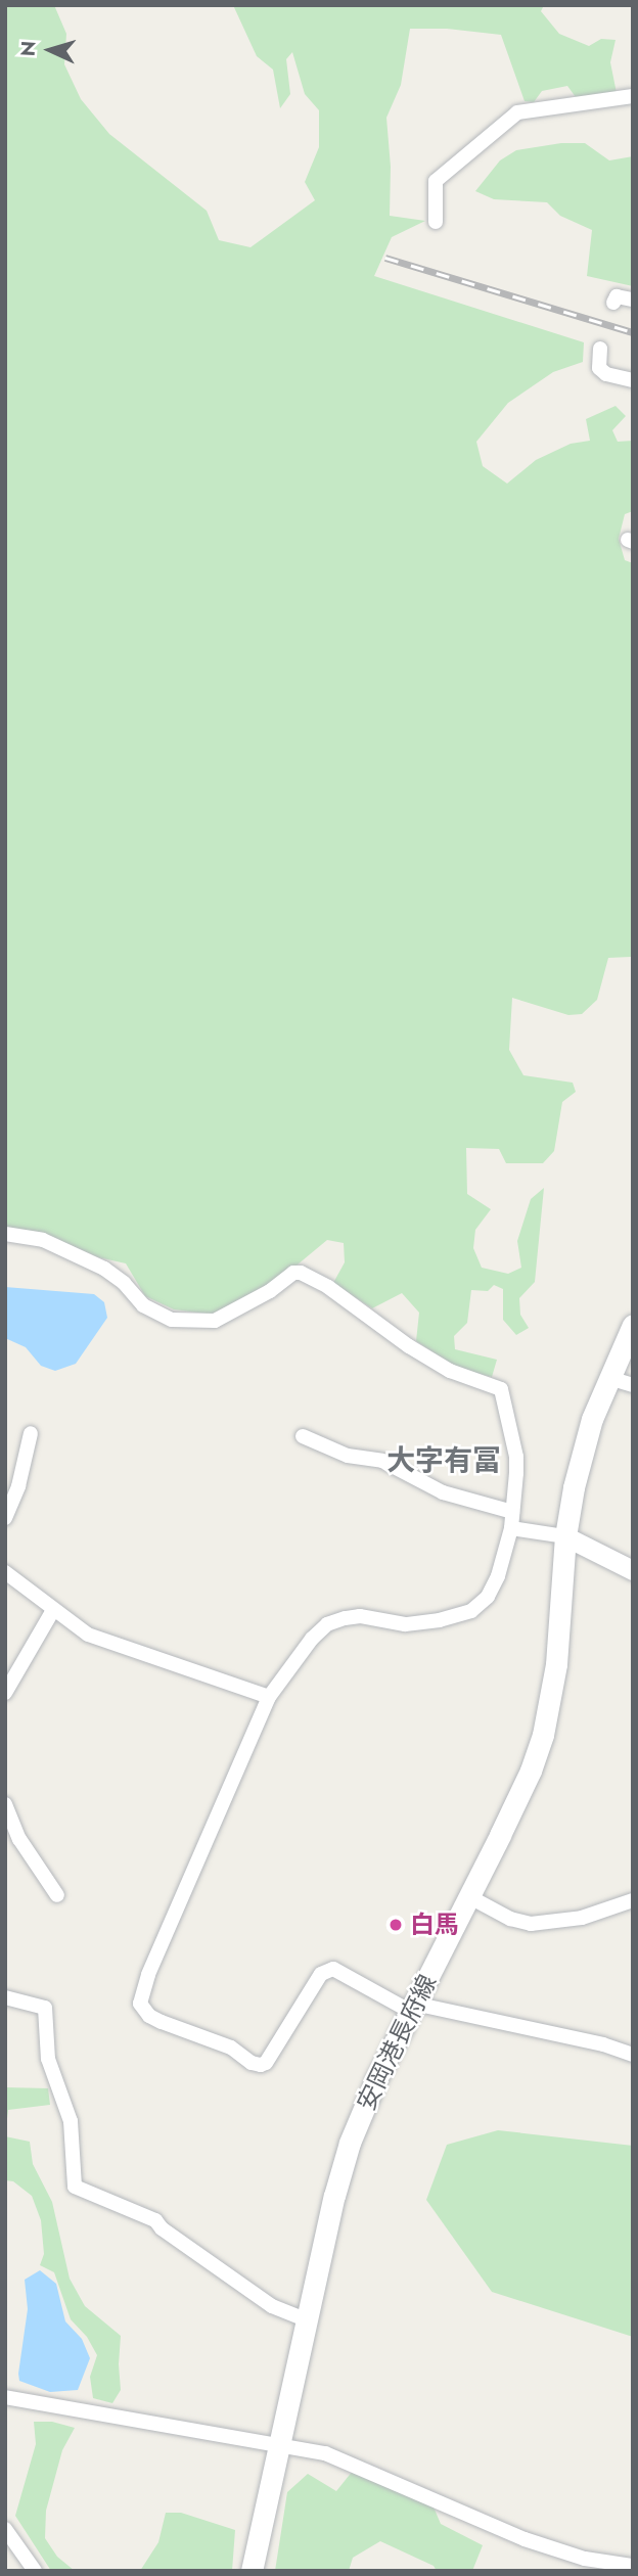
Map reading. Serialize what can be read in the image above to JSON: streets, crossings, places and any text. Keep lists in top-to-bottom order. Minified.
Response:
{"streets":{"main road":["安岡港長府線"]},"districts":["大字有冨"],"places":["白馬"],"north":"left"}
